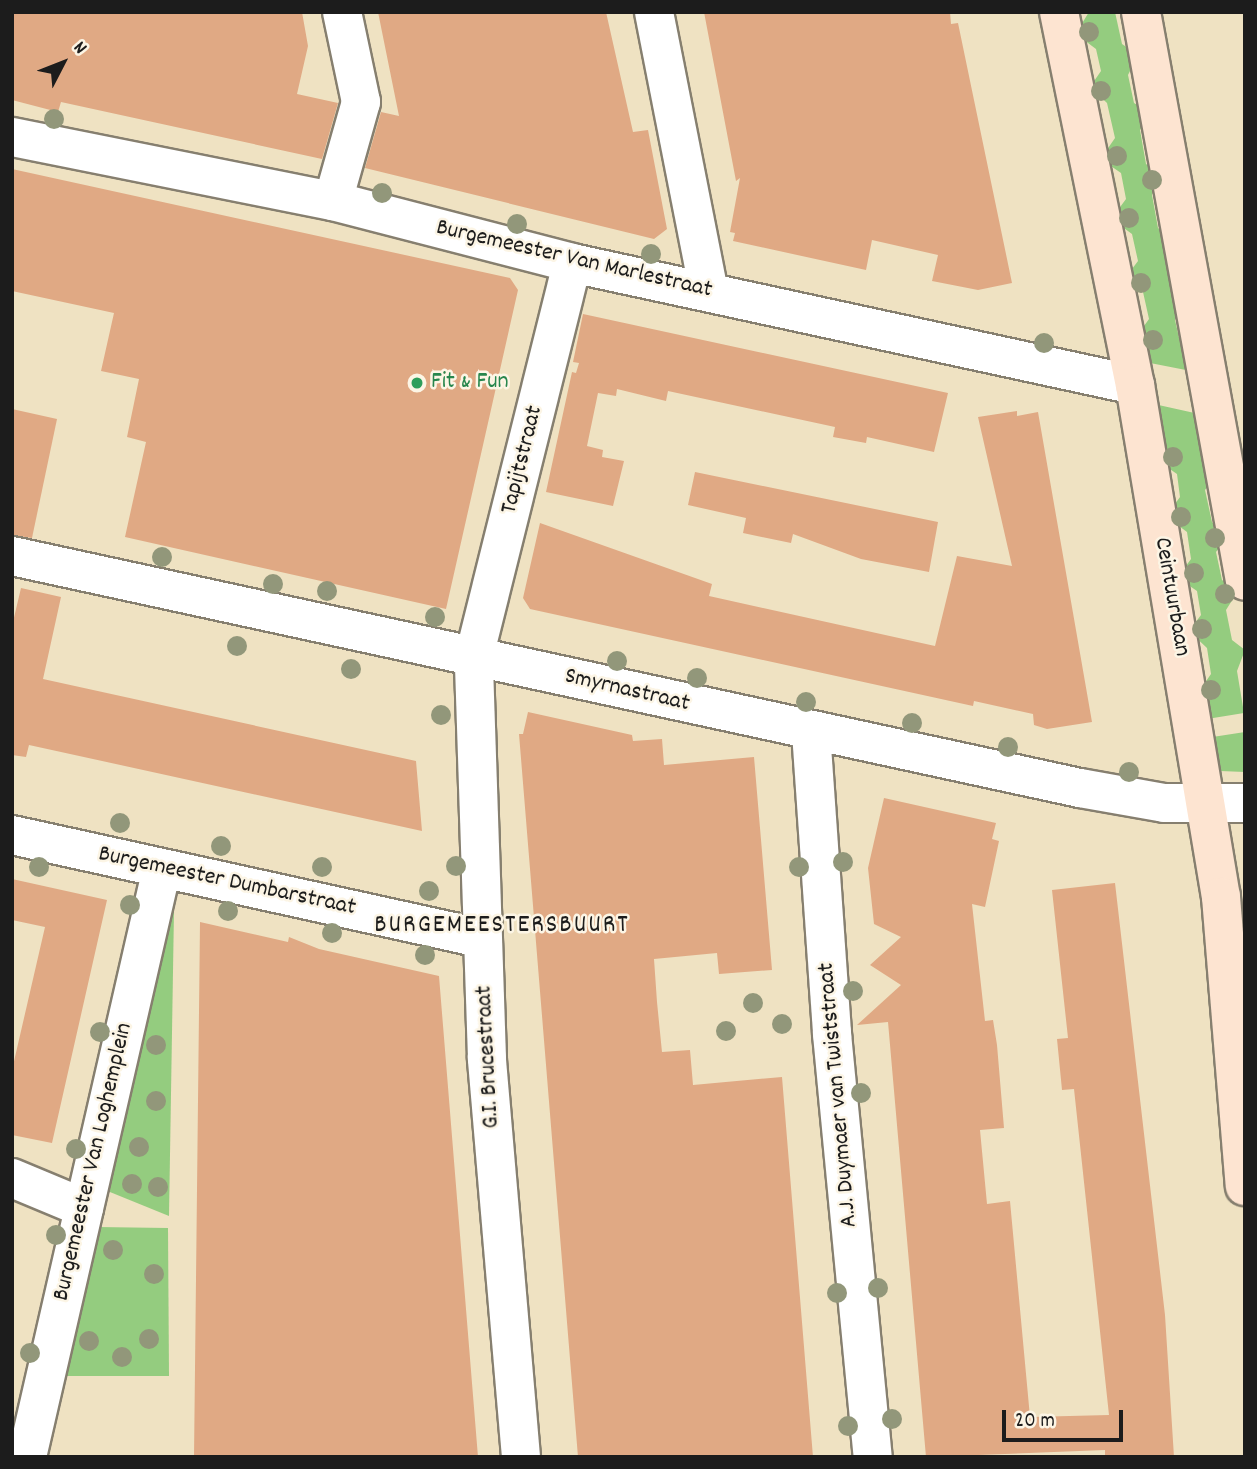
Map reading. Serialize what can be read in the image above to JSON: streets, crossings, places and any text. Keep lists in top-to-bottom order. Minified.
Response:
{"streets":{"street":["Burgemeester Van Marlestraat","Tapijtstraat","Ceintuurbaan","Smyrnastraat","Burgemeester Dumbarstraat","G.I. Brucestraat","A.J. Duymaer van Twiststraat","Burgemeester Van Loghemplein"]},"crossings":[["Burgemeester Van Marlestraat","Tapijtstraat"],["Burgemeester Van Marlestraat","Ceintuurbaan"],["Tapijtstraat","Smyrnastraat"],["Tapijtstraat","G.I. Brucestraat"],["Ceintuurbaan","Smyrnastraat"],["Smyrnastraat","G.I. Brucestraat"],["Smyrnastraat","A.J. Duymaer van Twiststraat"],["Burgemeester Dumbarstraat","G.I. Brucestraat"],["Burgemeester Dumbarstraat","Burgemeester Van Loghemplein"]],"districts":["BURGEMEESTERSBUURT"],"places":["Fit & Fun"],"scale_bar":"20 m","north":"top right"}
